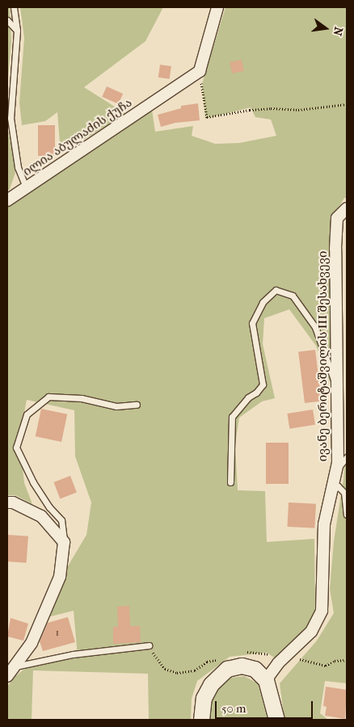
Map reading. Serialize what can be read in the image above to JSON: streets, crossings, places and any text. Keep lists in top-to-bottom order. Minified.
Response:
{"streets":{"street":["ილია აბულაძის ქუჩა","ივანე ბერიტაშვილის III შესახვევი"]},"house_numbers":["1"],"scale_bar":"50 m","north":"right"}
